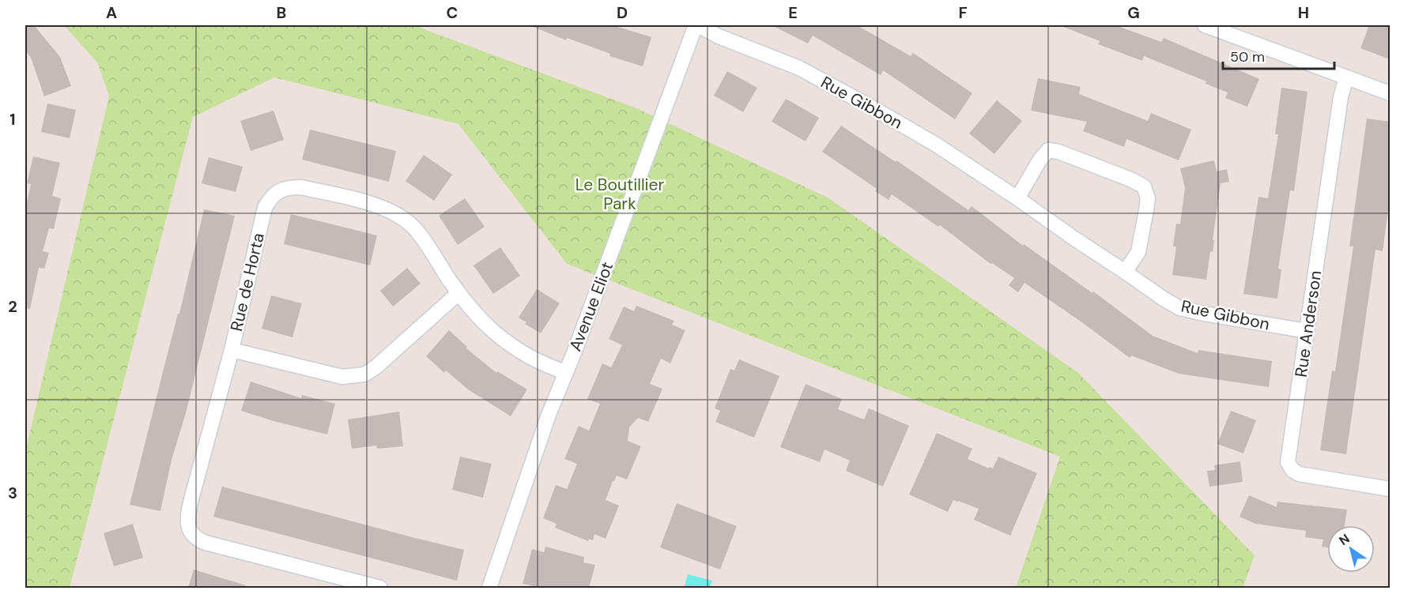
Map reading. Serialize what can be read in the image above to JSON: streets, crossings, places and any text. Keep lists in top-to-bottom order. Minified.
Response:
{"streets":{"street":["Rue Gibbon","Rue de Horta","Avenue Eliot","Rue Anderson"]},"crossings":[["Rue Gibbon","Avenue Eliot"],["Rue Gibbon","Rue Anderson"],["Rue de Horta","Avenue Eliot"]],"parks":["Le Boutillier Park"],"scale_bar":"50 m","north":"top left","grid":{"columns":["A","B","C","D","E","F","G","H"],"rows":["1","2","3"]}}
